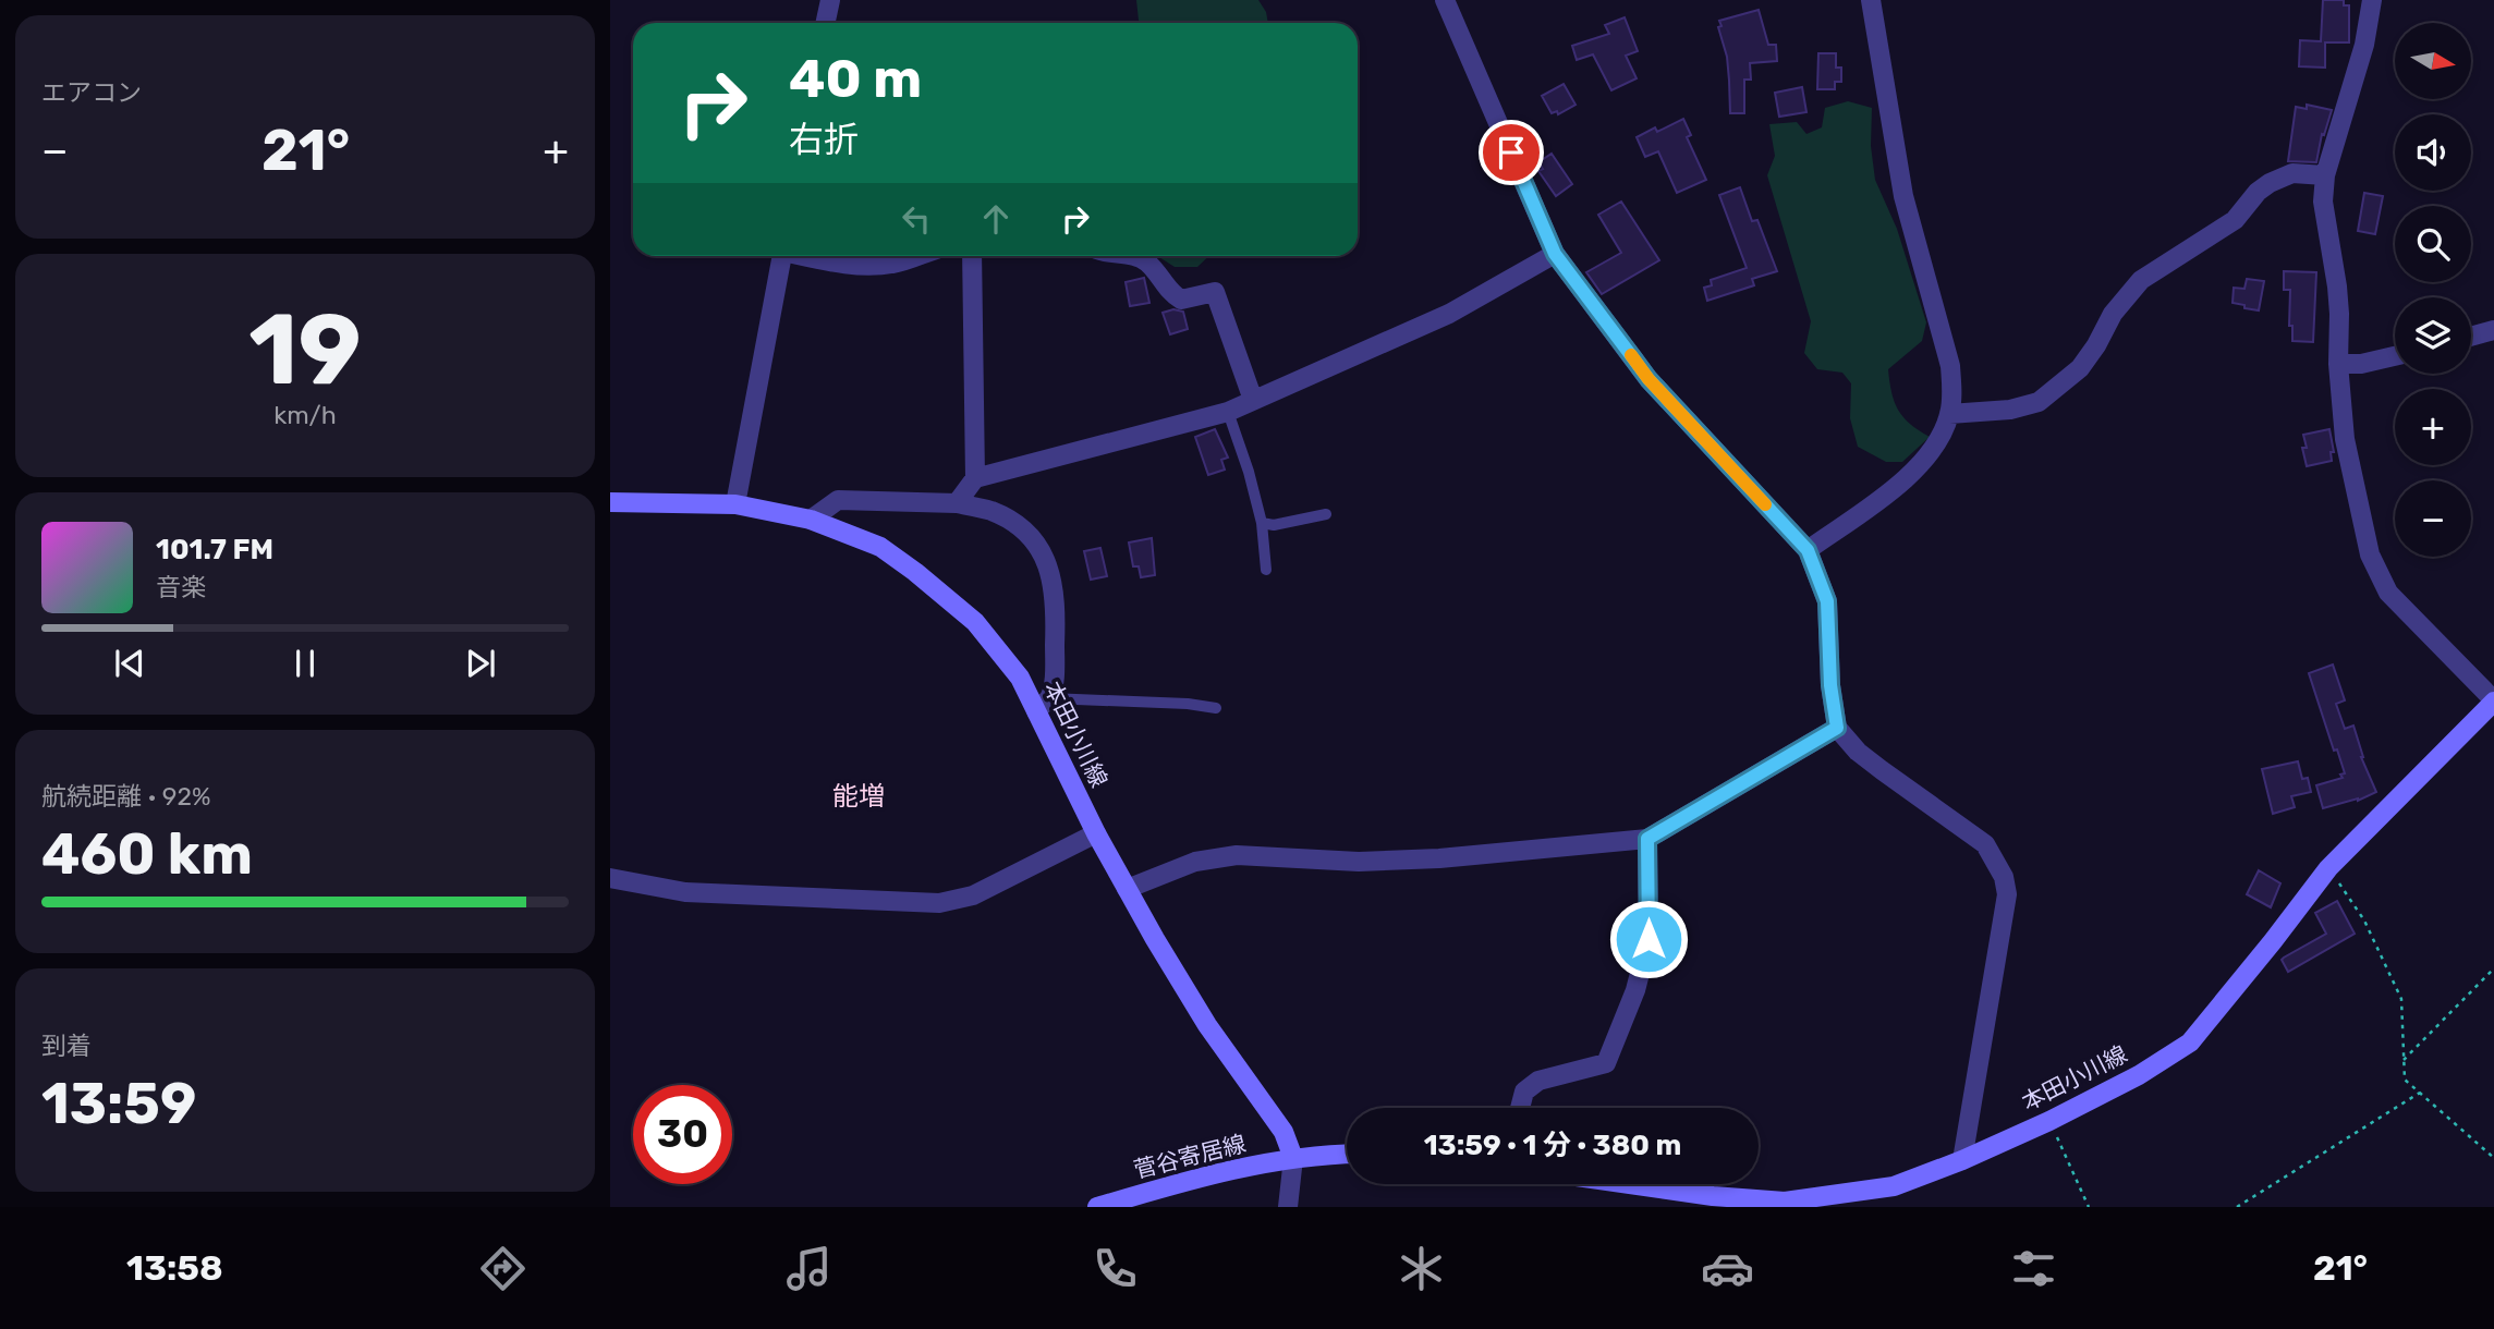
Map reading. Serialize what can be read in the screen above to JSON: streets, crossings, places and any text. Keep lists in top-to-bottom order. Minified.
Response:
{"streets":{"main road":["本田小川線","菅谷寄居線"]},"crossings":[["本田小川線","菅谷寄居線"]],"districts":["能増"],"north":"right","page":{"tile":["エアコン",["19","km/h"],["航続距離 · 92%","460 km"],["到着","13:59"]],"map_buttons":["+","−"],"turn":["40 m","右折"],"heat":["−","21°","+"],"song":["101.7 FM","音楽"],"limit":"30","trip":"13:59 · 1 分 · 380 m","tabs":["13:58","21°"]}}
